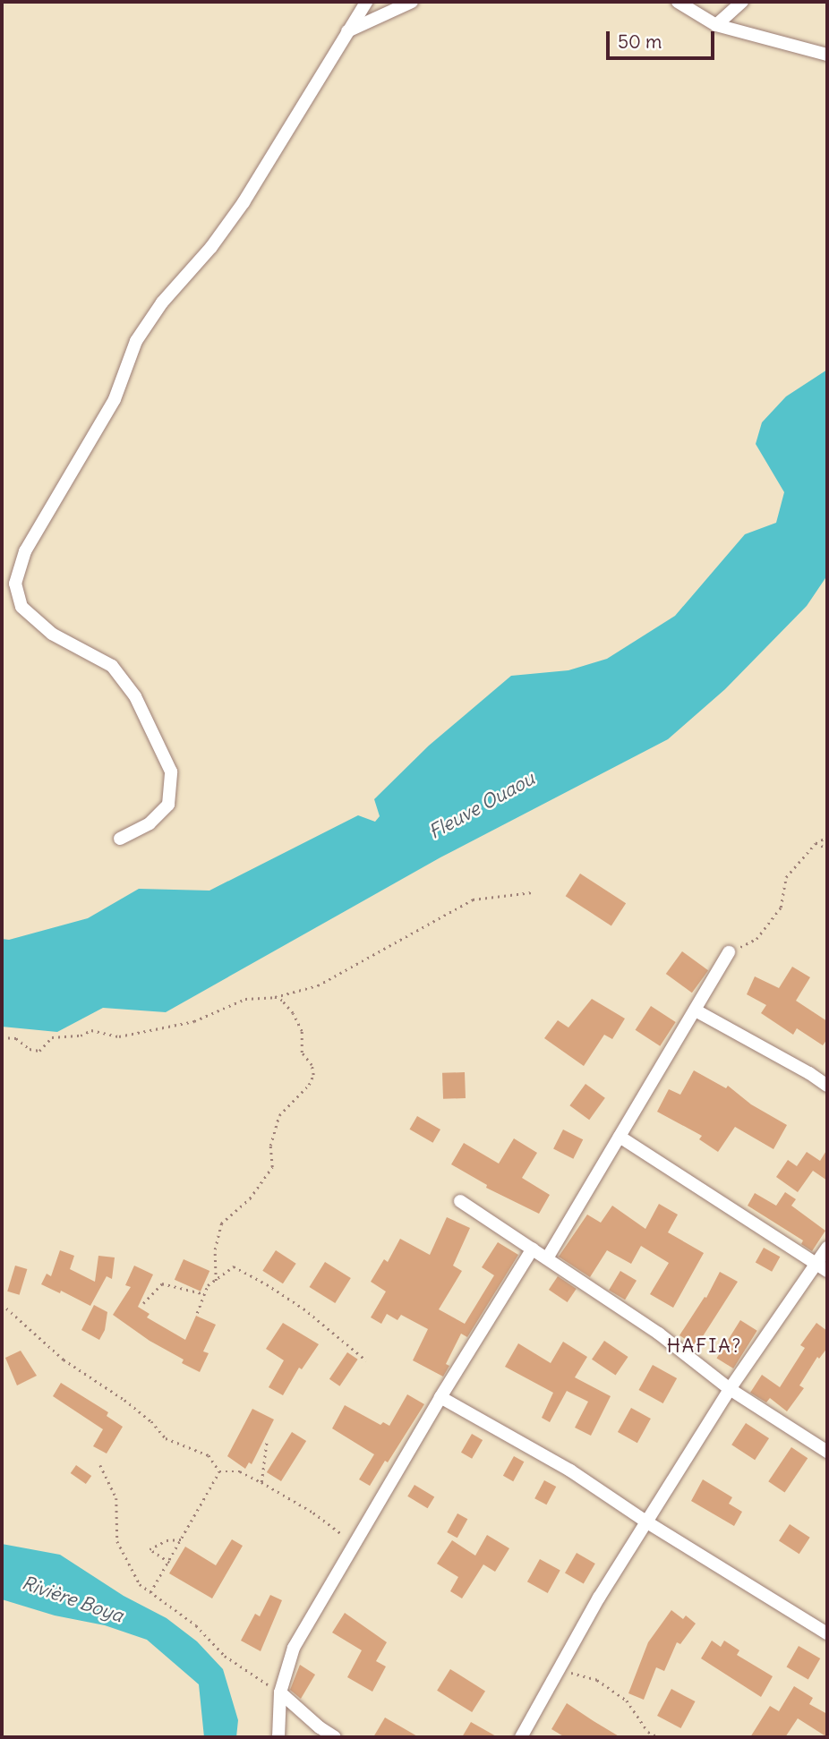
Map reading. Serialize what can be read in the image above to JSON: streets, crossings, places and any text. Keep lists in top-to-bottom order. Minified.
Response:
{"districts":["HAFIA?"],"water":["Fleuve Ouaou","Rivière Boya"],"scale_bar":"50 m"}
